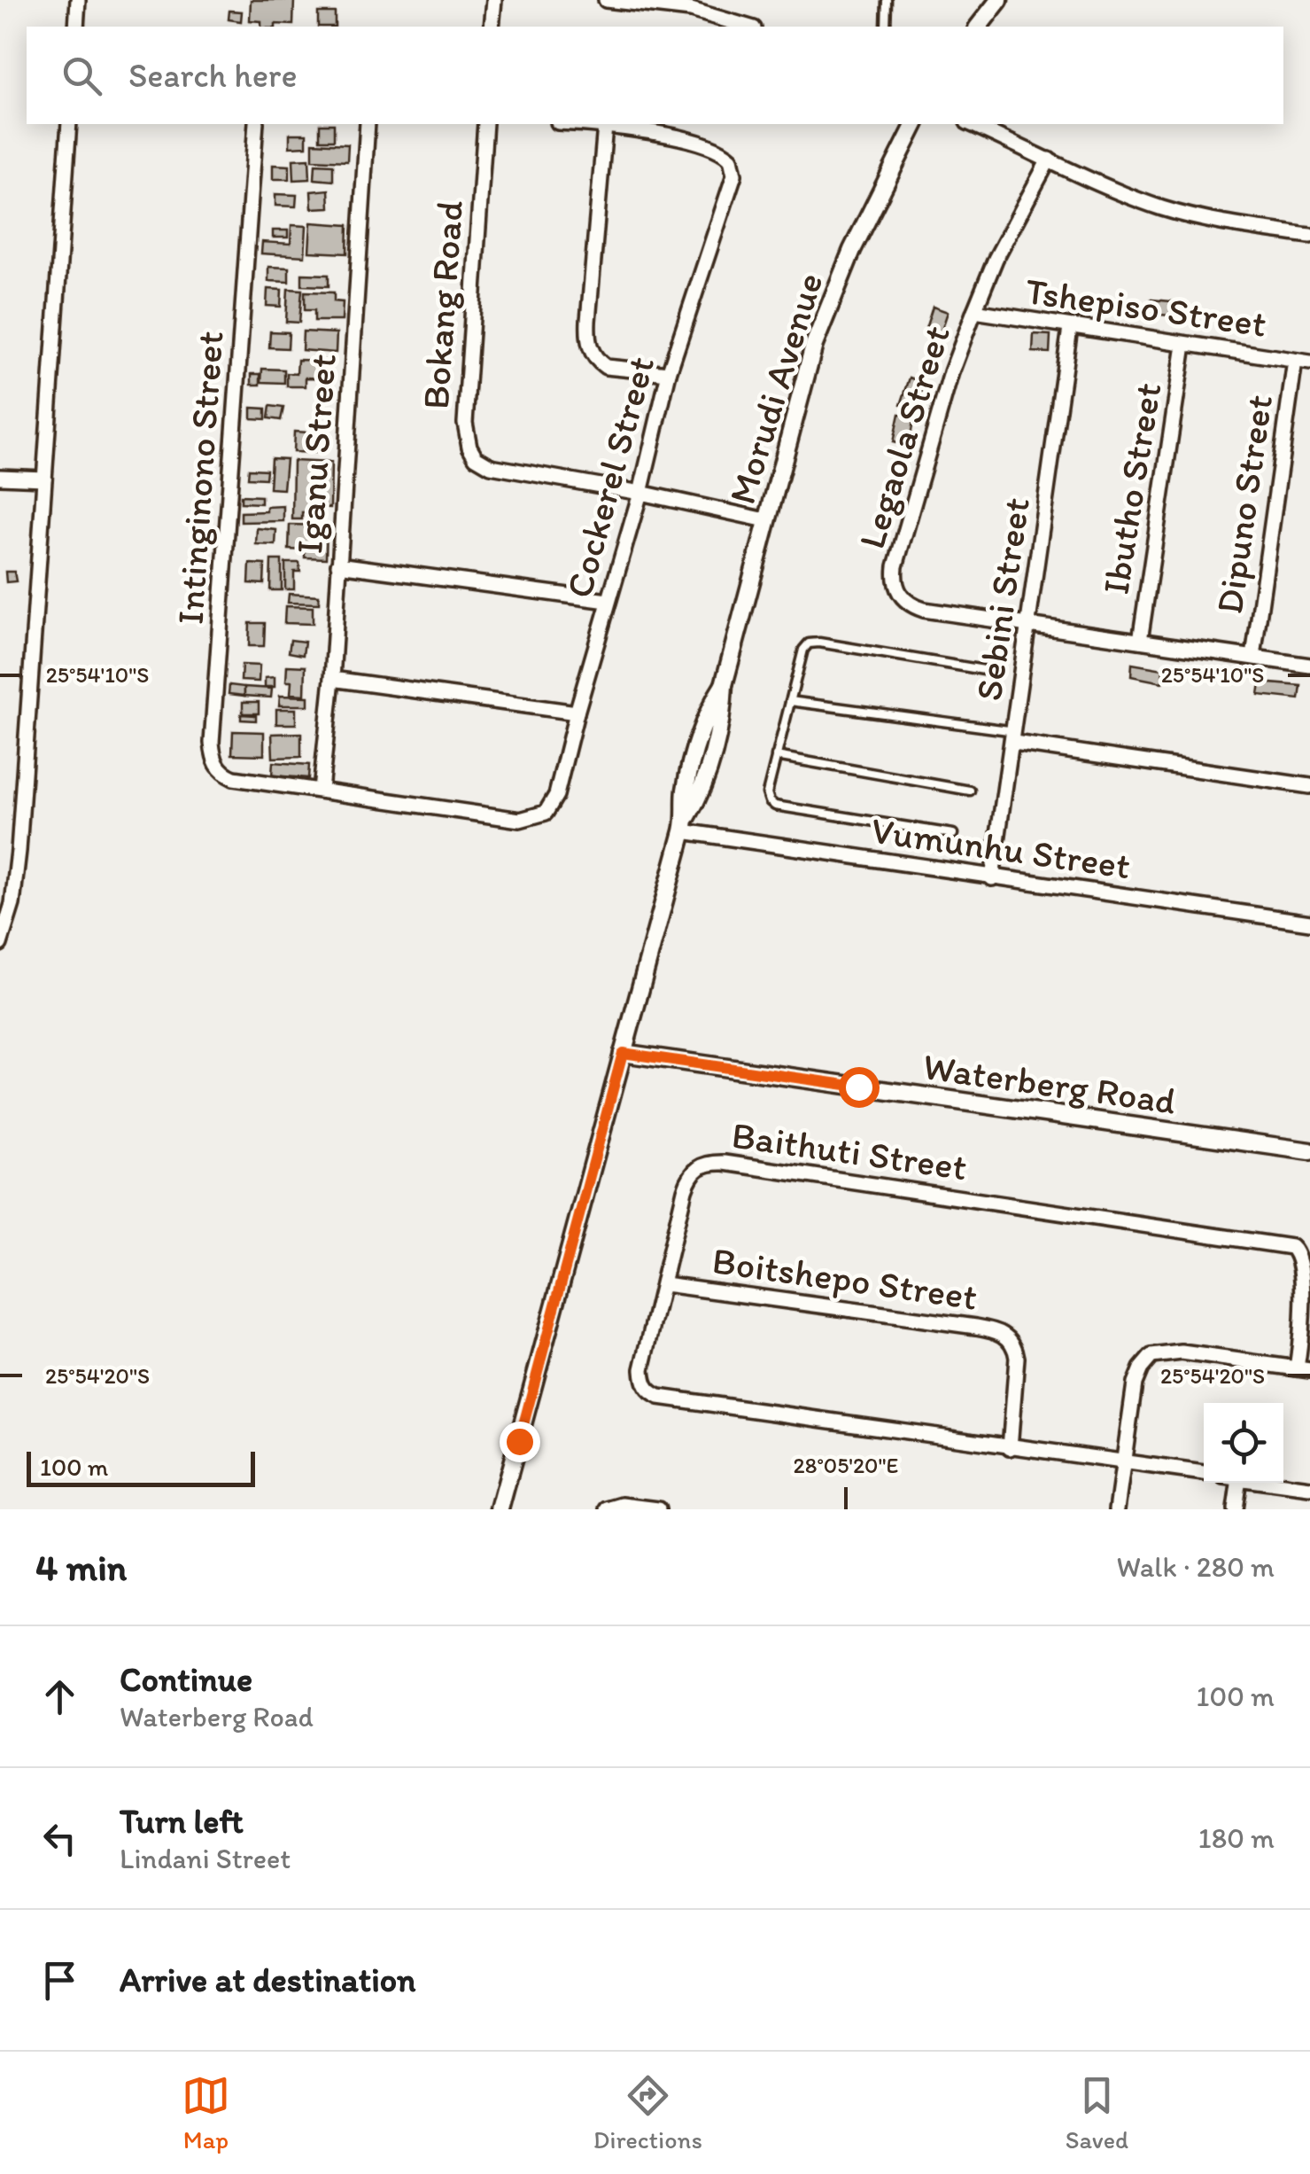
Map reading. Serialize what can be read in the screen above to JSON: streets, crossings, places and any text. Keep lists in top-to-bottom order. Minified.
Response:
{"streets":{"street":["Bokang Road","Tshepiso Street","Morudi Avenue","Legaola Street","Iganu Street","Cockerel Street","Intinginono Street","Ibutho Street","Dipuno Street","Sebini Street","Vumunhu Street","Waterberg Road","Baithuti Street","Boitshepo Street"]},"crossings":[["Bokang Road","Morudi Avenue"],["Bokang Road","Cockerel Street"],["Tshepiso Street","Legaola Street"],["Tshepiso Street","Ibutho Street"],["Tshepiso Street","Dipuno Street"],["Tshepiso Street","Sebini Street"],["Morudi Avenue","Vumunhu Street"],["Morudi Avenue","Waterberg Road"],["Legaola Street","Ibutho Street"],["Legaola Street","Dipuno Street"],["Legaola Street","Sebini Street"],["Iganu Street","Intinginono Street"],["Cockerel Street","Intinginono Street"],["Sebini Street","Vumunhu Street"],["Baithuti Street","Boitshepo Street"]],"scale_bar":"100 m","page":{"search":"Search here","scale":"100 m","heading":["4 min","Walk · 280 m"],"list":[["Continue","Waterberg Road","100 m"],["Turn left","Lindani Street","180 m"],"Arrive at destination"],"nav":["Map","Directions","Saved"]},"coordinates":["25°54'10\"S","25°54'20\"S","28°05'20\"E"]}
